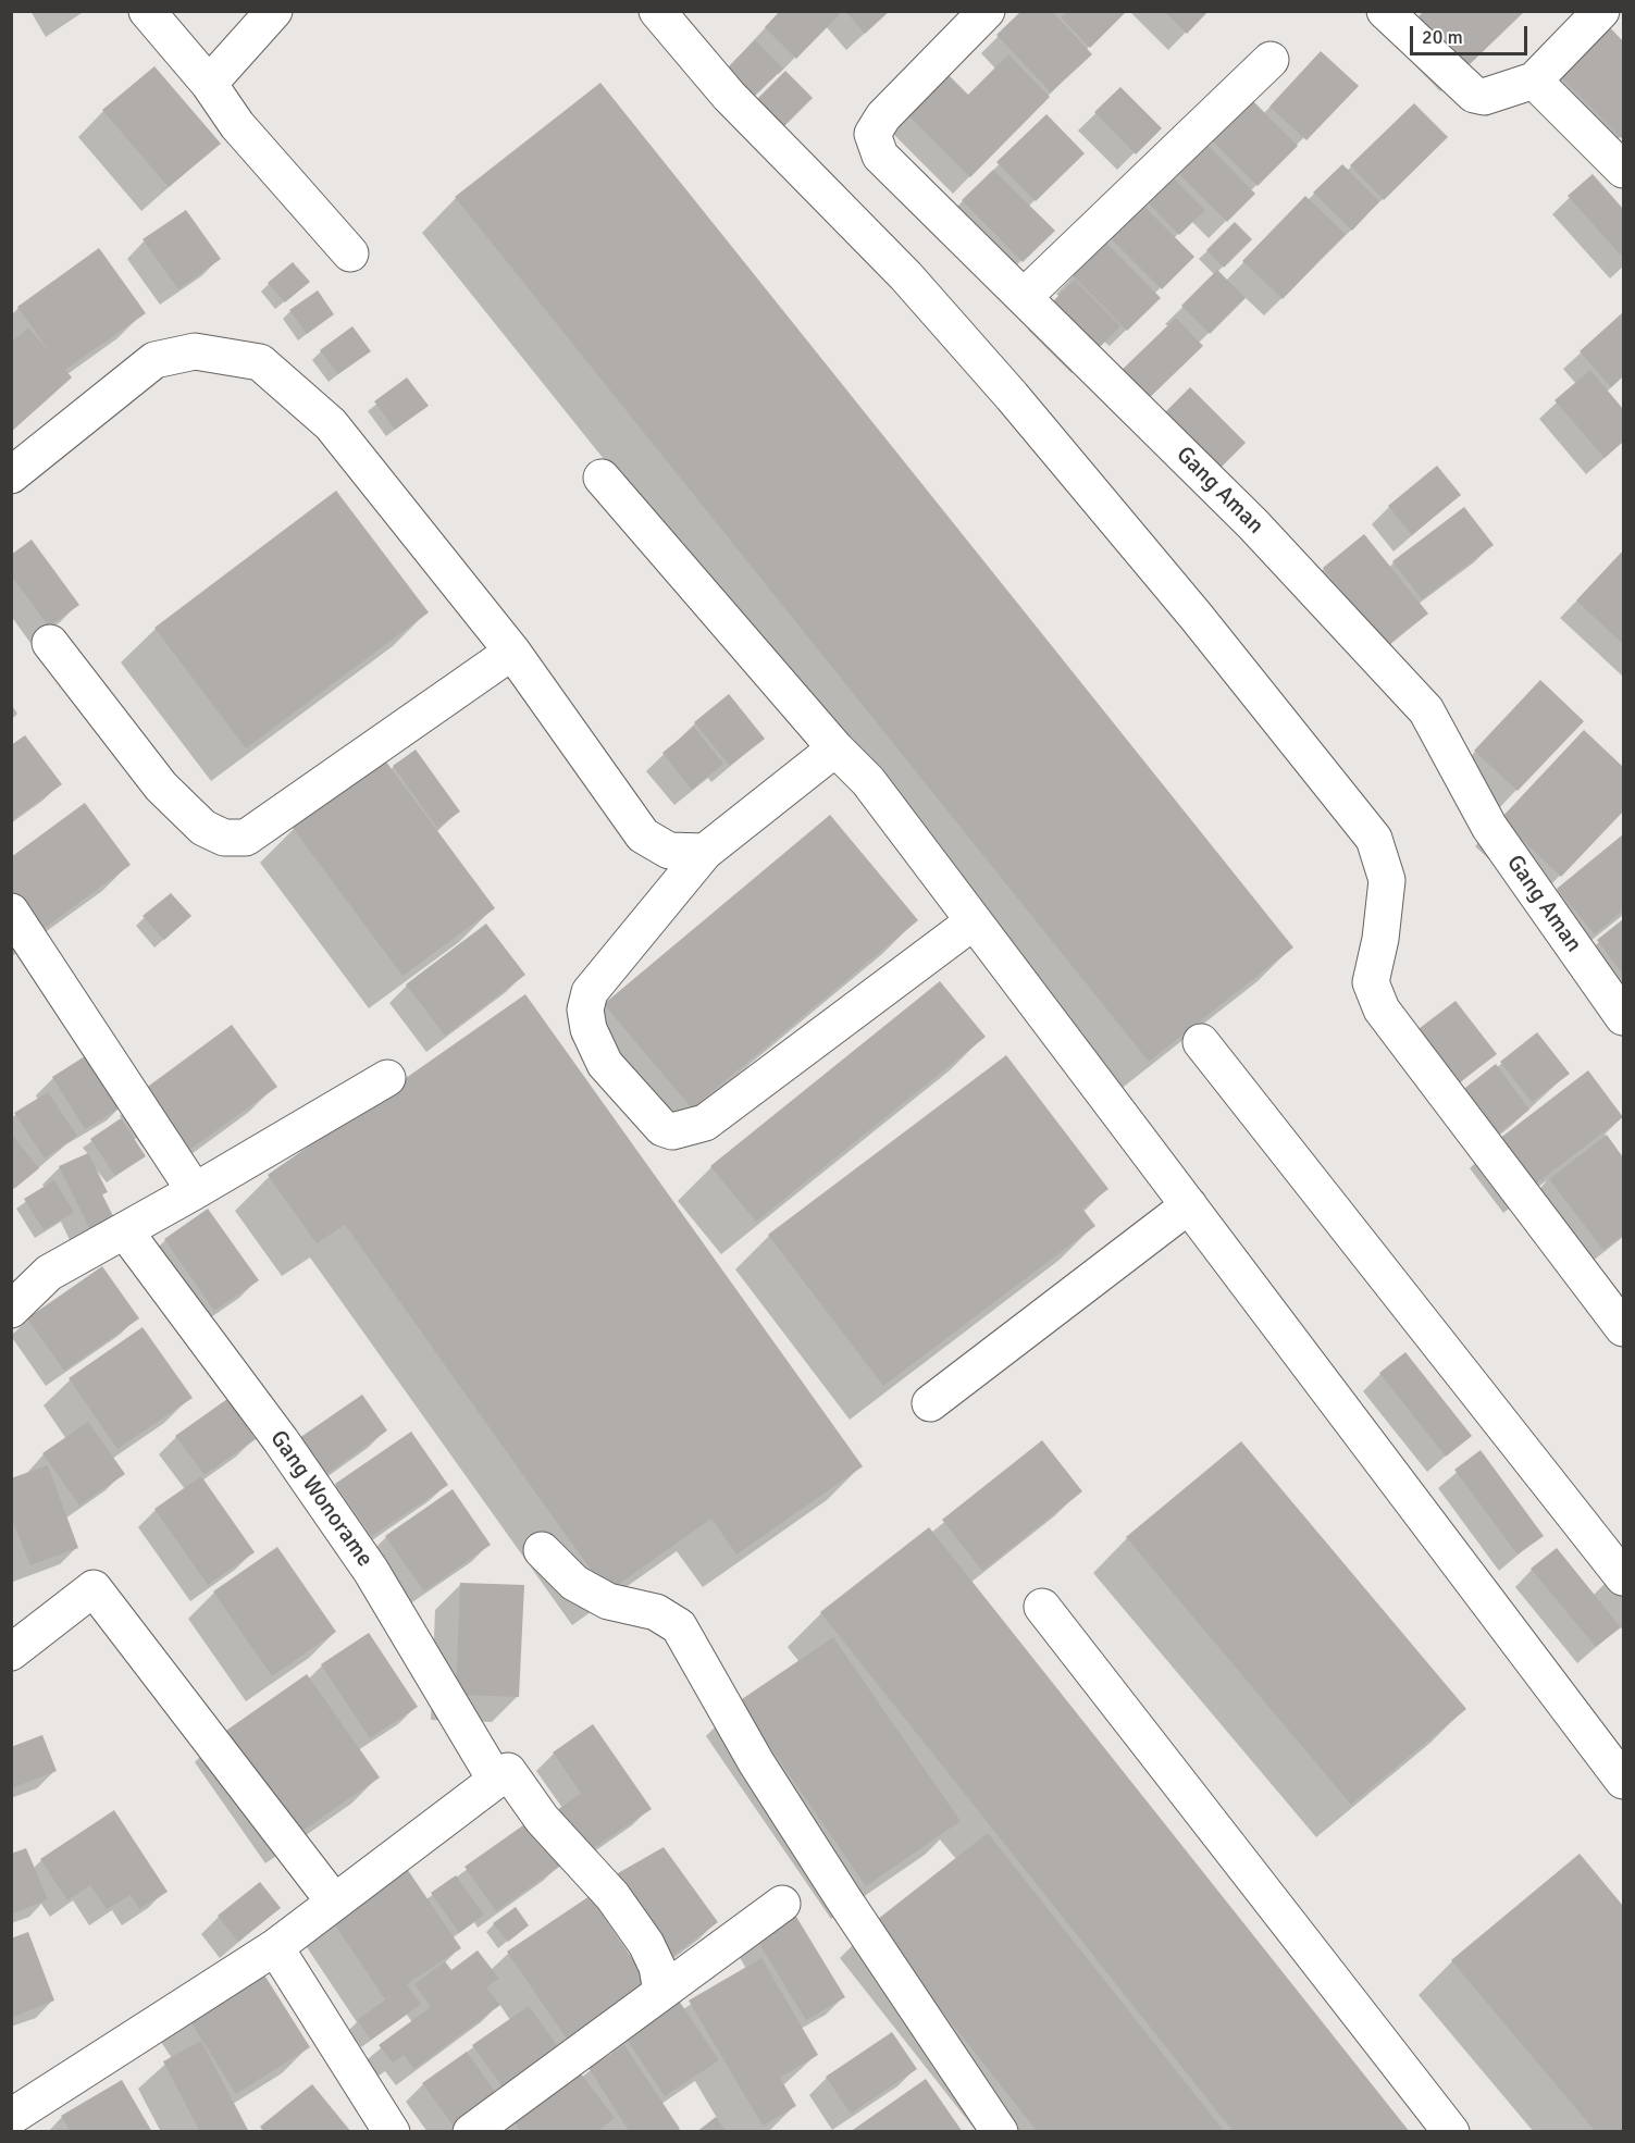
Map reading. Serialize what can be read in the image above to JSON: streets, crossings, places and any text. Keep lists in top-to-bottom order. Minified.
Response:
{"streets":{"street":["Gang Aman","Gang Wonorame"]},"scale_bar":"20 m"}
